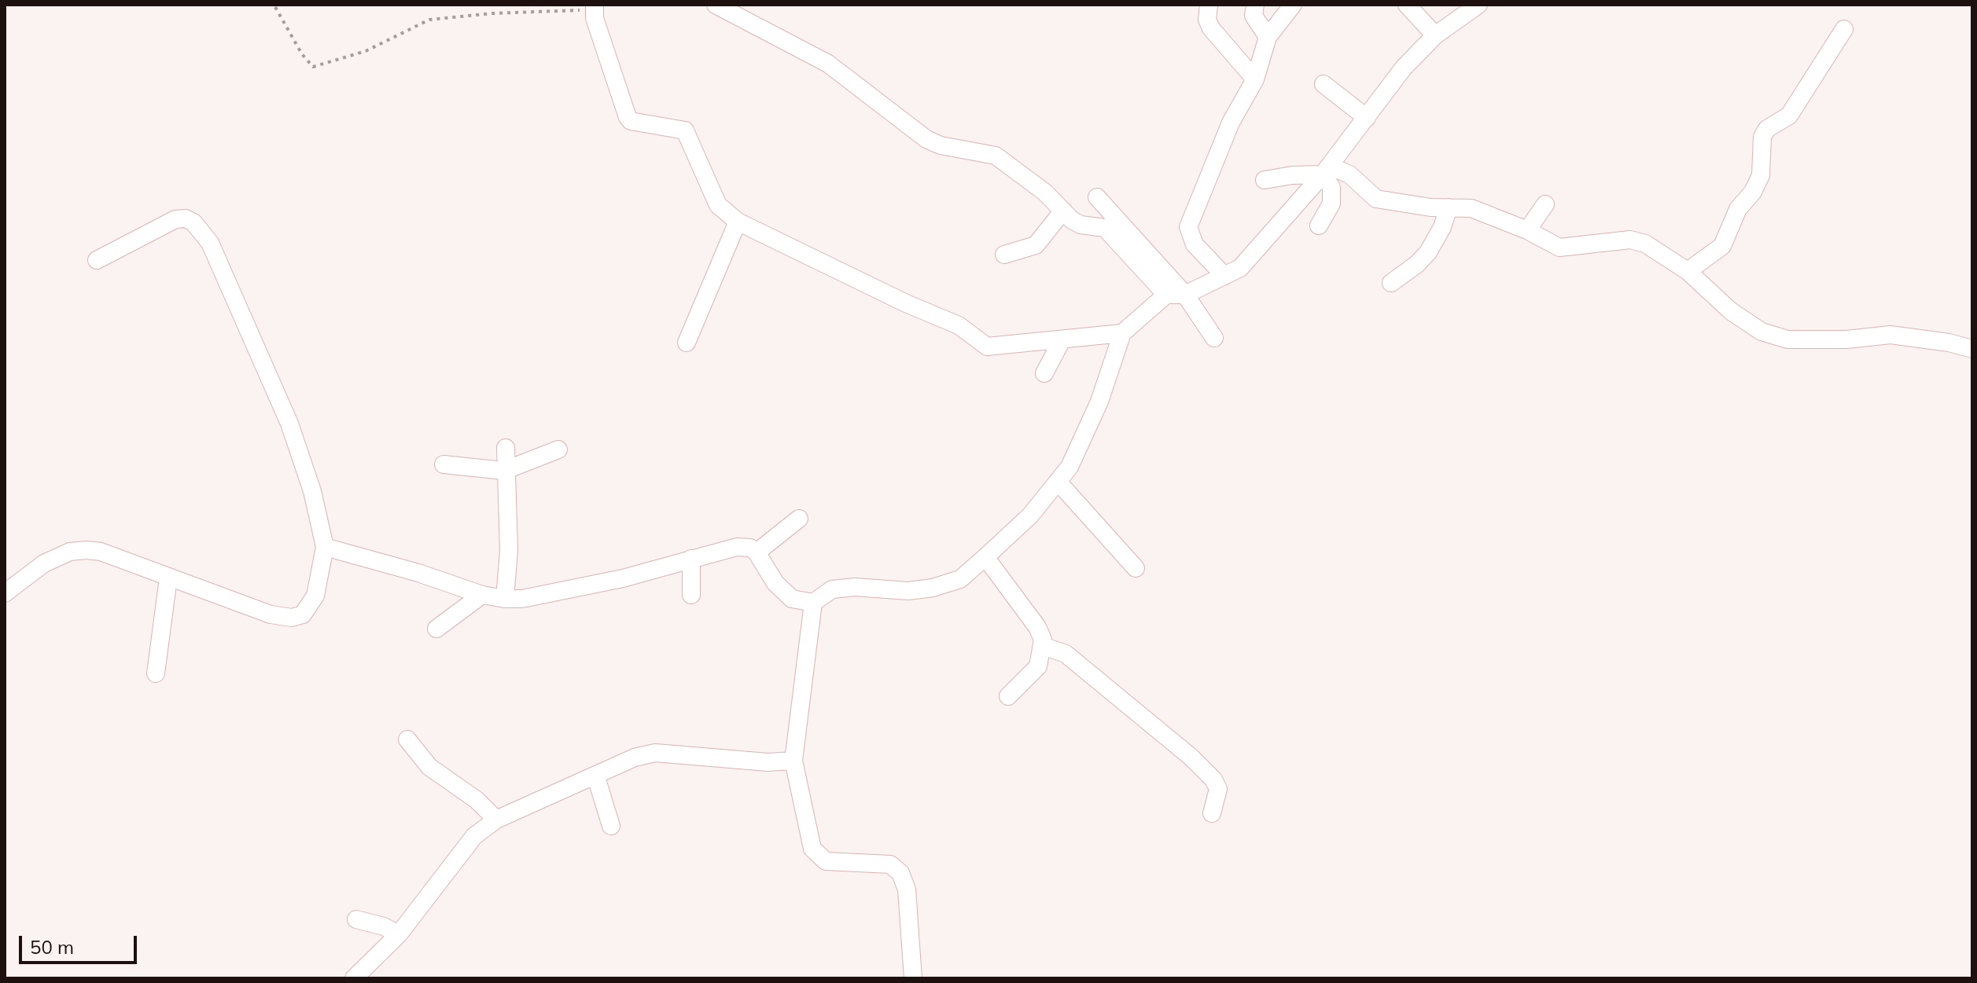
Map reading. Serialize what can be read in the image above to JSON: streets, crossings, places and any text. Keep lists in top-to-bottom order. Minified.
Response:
{"scale_bar":"50 m"}
